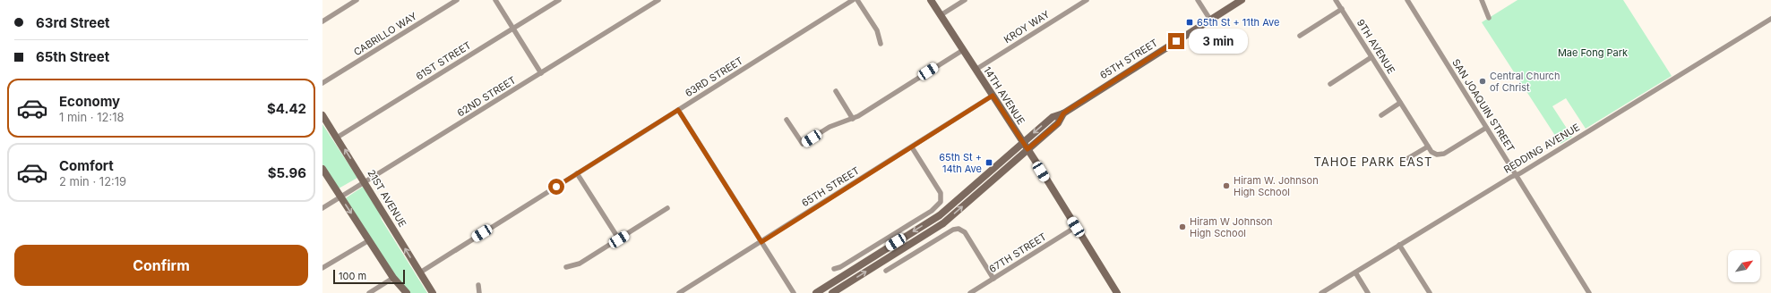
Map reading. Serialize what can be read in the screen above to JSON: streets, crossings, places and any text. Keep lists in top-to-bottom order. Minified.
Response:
{"streets":{"main road":["65TH STREET","14TH AVENUE","21ST AVENUE"],"street":["KROY WAY","CABRILLO WAY","9TH AVENUE","61ST STREET","63RD STREET","62ND STREET","SAN JOAQUIN STREET","REDDING AVENUE","67TH STREET"]},"crossings":[["KROY WAY","14TH AVENUE"],["65TH STREET","14TH AVENUE"],["61ST STREET","21ST AVENUE"],["63RD STREET","21ST AVENUE"],["14TH AVENUE","67TH STREET"],["62ND STREET","21ST AVENUE"],["SAN JOAQUIN STREET","REDDING AVENUE"]],"districts":["TAHOE PARK EAST"],"parks":["Mae Fong Park"],"places":{"transit":["65th St + 11th Ave","65th St + 14th Ave"],"other":["Central Church of Christ","Hiram W. Johnson High School","Hiram W Johnson High School"]},"scale_bar":"100 m","north":"top right","page":{"banner":["63rd Street","65th Street"],"bubble":"3 min","list":[{"name":"Economy","note":"1 min · 12:18","value":"$4.42"},{"name":"Comfort","note":"2 min · 12:19","value":"$5.96"}],"buttons":"Confirm","scale":"100 m"}}
